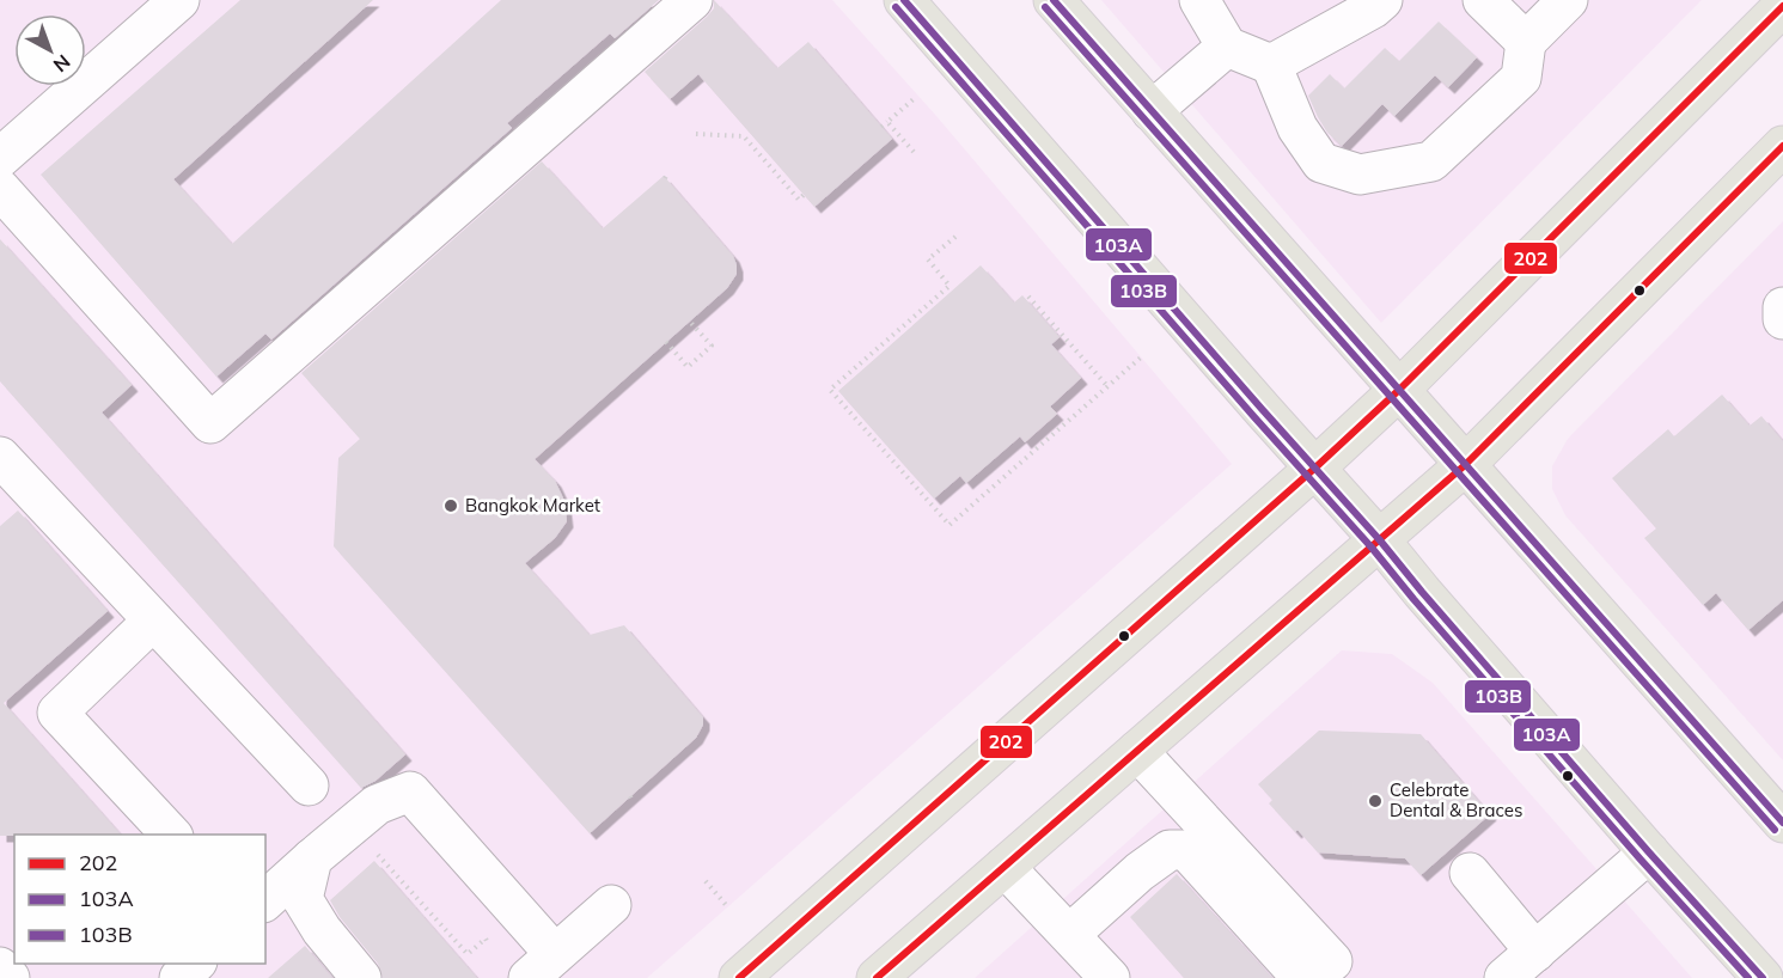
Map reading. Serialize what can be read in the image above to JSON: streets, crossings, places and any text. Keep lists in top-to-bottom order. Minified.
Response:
{"places":["Bangkok Market","Celebrate Dental & Braces"],"lines":["transit line 103A","transit line 202","transit line 103B"],"legend":["202","103A","103B"],"north":"bottom right"}
